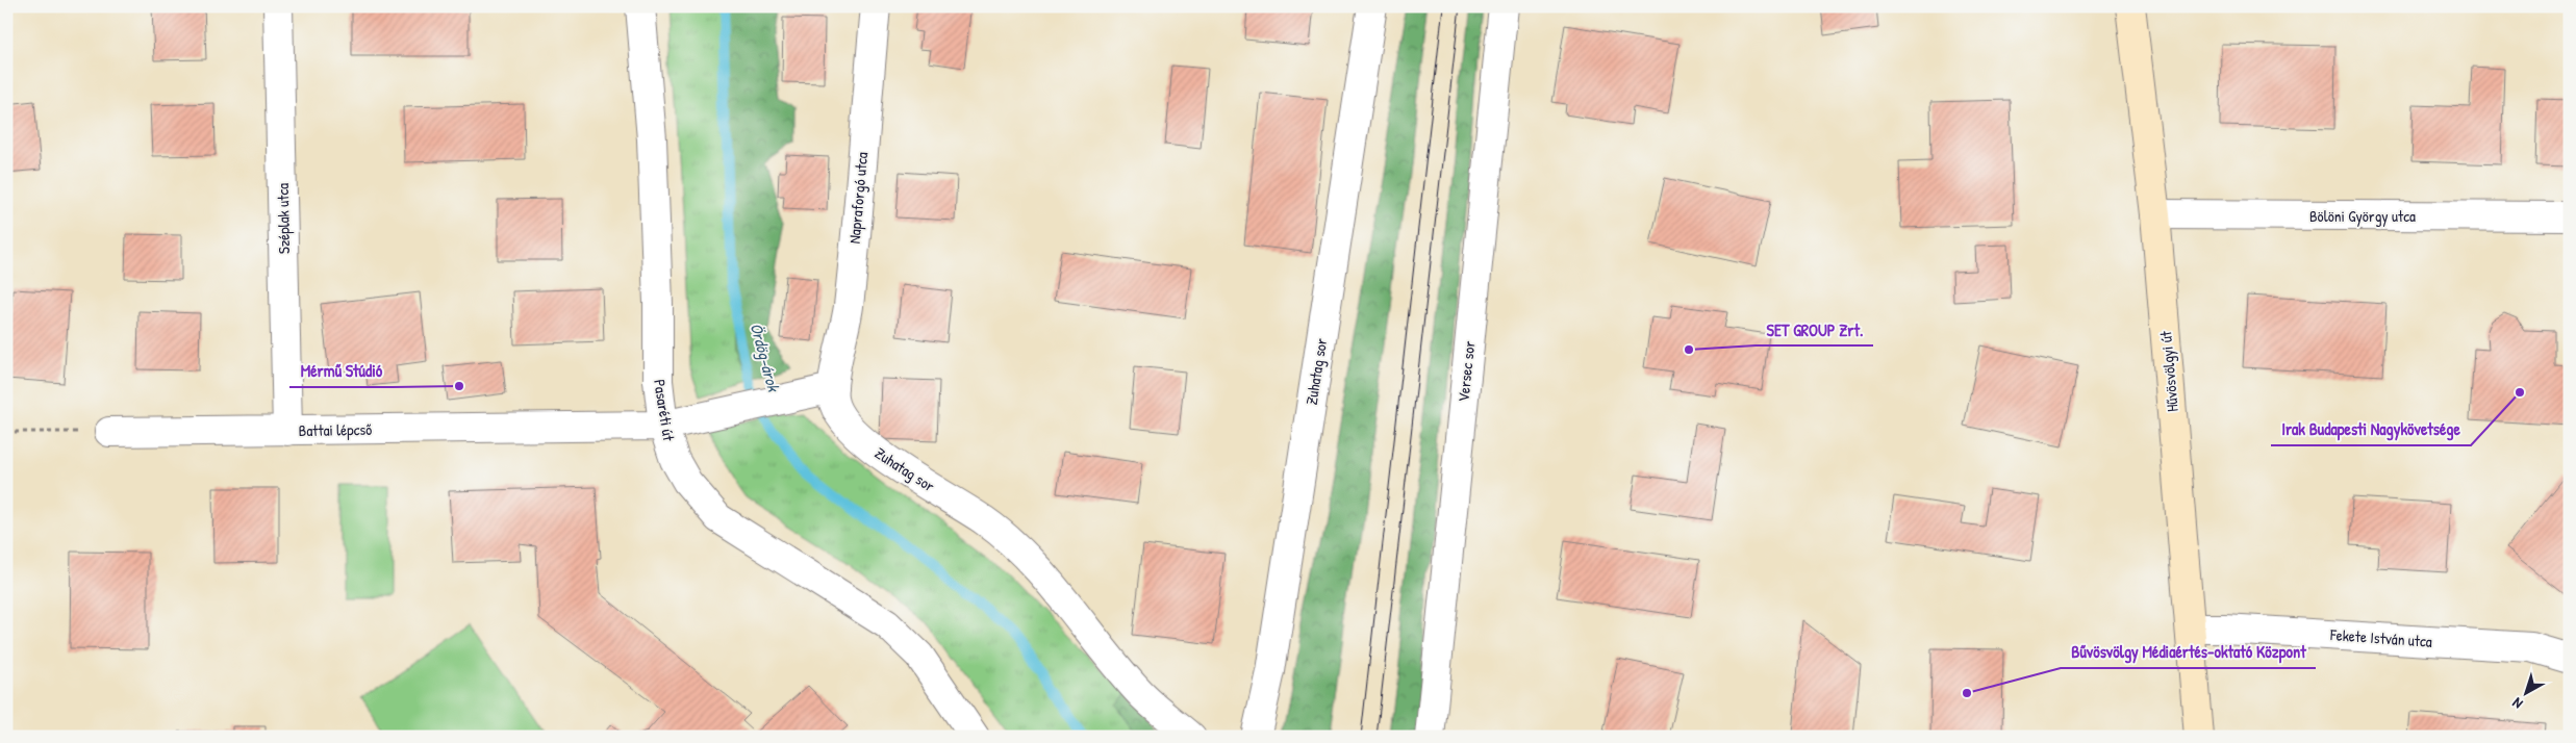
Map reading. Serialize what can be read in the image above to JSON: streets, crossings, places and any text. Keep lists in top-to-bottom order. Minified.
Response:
{"streets":{"main road":["Hűvösvölgyi út"],"street":["Napraforgó utca","Bölöni György utca","Széplak utca","Zuhatag sor","Versec sor","Pasaréti út","Battai lépcső","Fekete István utca"]},"crossings":[["Napraforgó utca","Zuhatag sor"],["Napraforgó utca","Battai lépcső"],["Bölöni György utca","Hűvösvölgyi út"],["Széplak utca","Battai lépcső"],["Zuhatag sor","Battai lépcső"],["Hűvösvölgyi út","Fekete István utca"],["Pasaréti út","Battai lépcső"]],"water":["Ördög-árok"],"places":["SET GROUP Zrt.","Mérmű Stúdió","Irak Budapesti Nagykövetsége","Bűvösvölgy Médiaértés-oktató Központ"],"north":"bottom left"}
